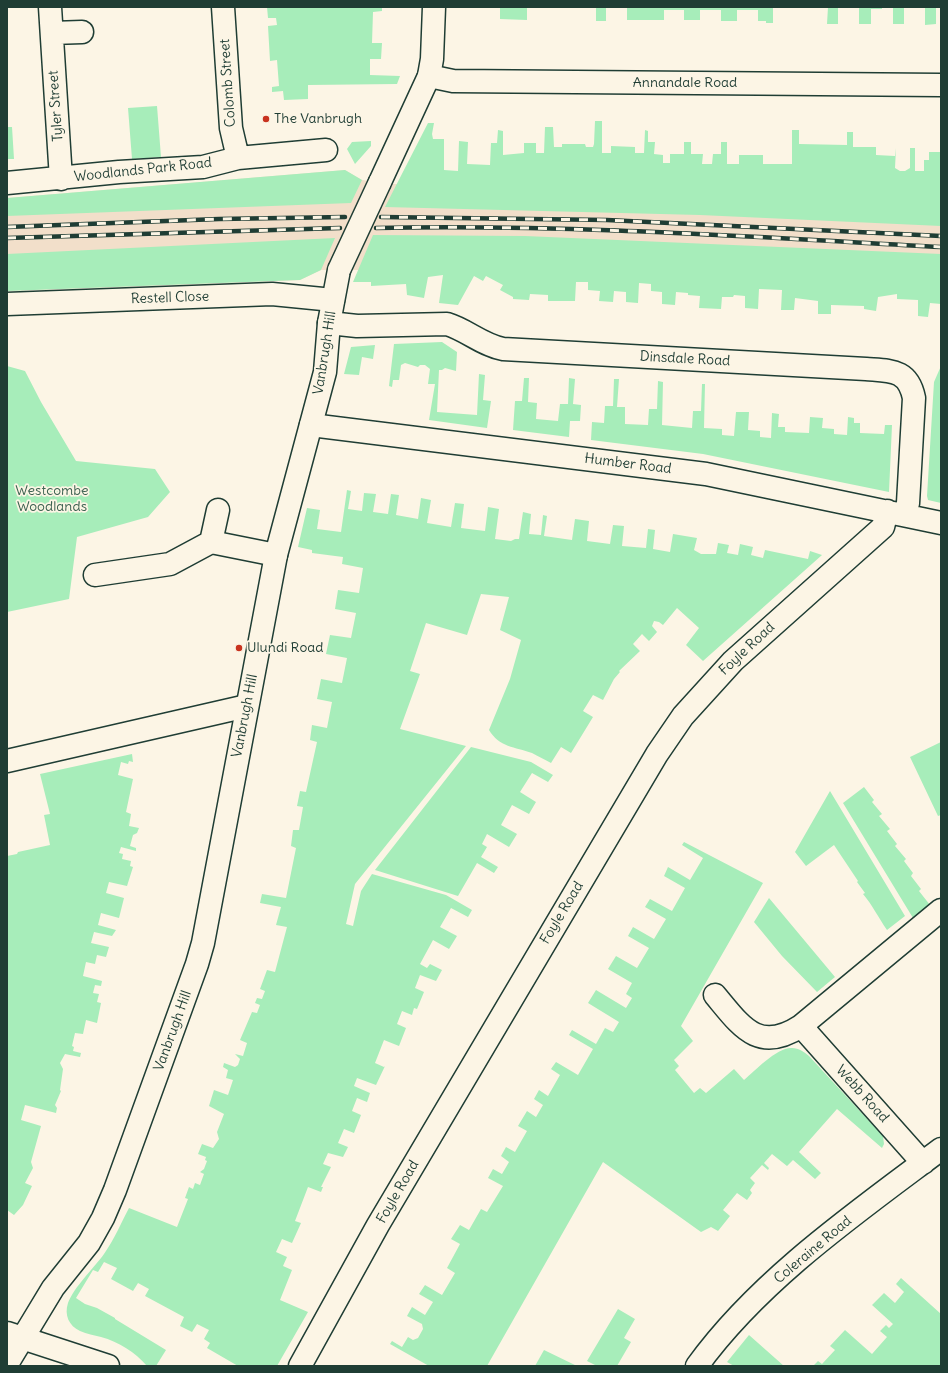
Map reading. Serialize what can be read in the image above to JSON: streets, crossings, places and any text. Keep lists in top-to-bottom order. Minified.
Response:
{"streets":{"street":["Colomb Street","Annandale Road","Tyler Street","Woodlands Park Road","Restell Close","Vanbrugh Hill","Dinsdale Road","Humber Road","Foyle Road","Webb Road","Coleraine Road"]},"crossings":[["Colomb Street","Woodlands Park Road"],["Annandale Road","Vanbrugh Hill"],["Tyler Street","Woodlands Park Road"],["Restell Close","Vanbrugh Hill"],["Vanbrugh Hill","Dinsdale Road"],["Vanbrugh Hill","Humber Road"],["Dinsdale Road","Humber Road"],["Dinsdale Road","Foyle Road"],["Humber Road","Foyle Road"],["Webb Road","Coleraine Road"]],"parks":["Westcombe Woodlands"],"places":["The Vanbrugh","Ulundi Road"]}
